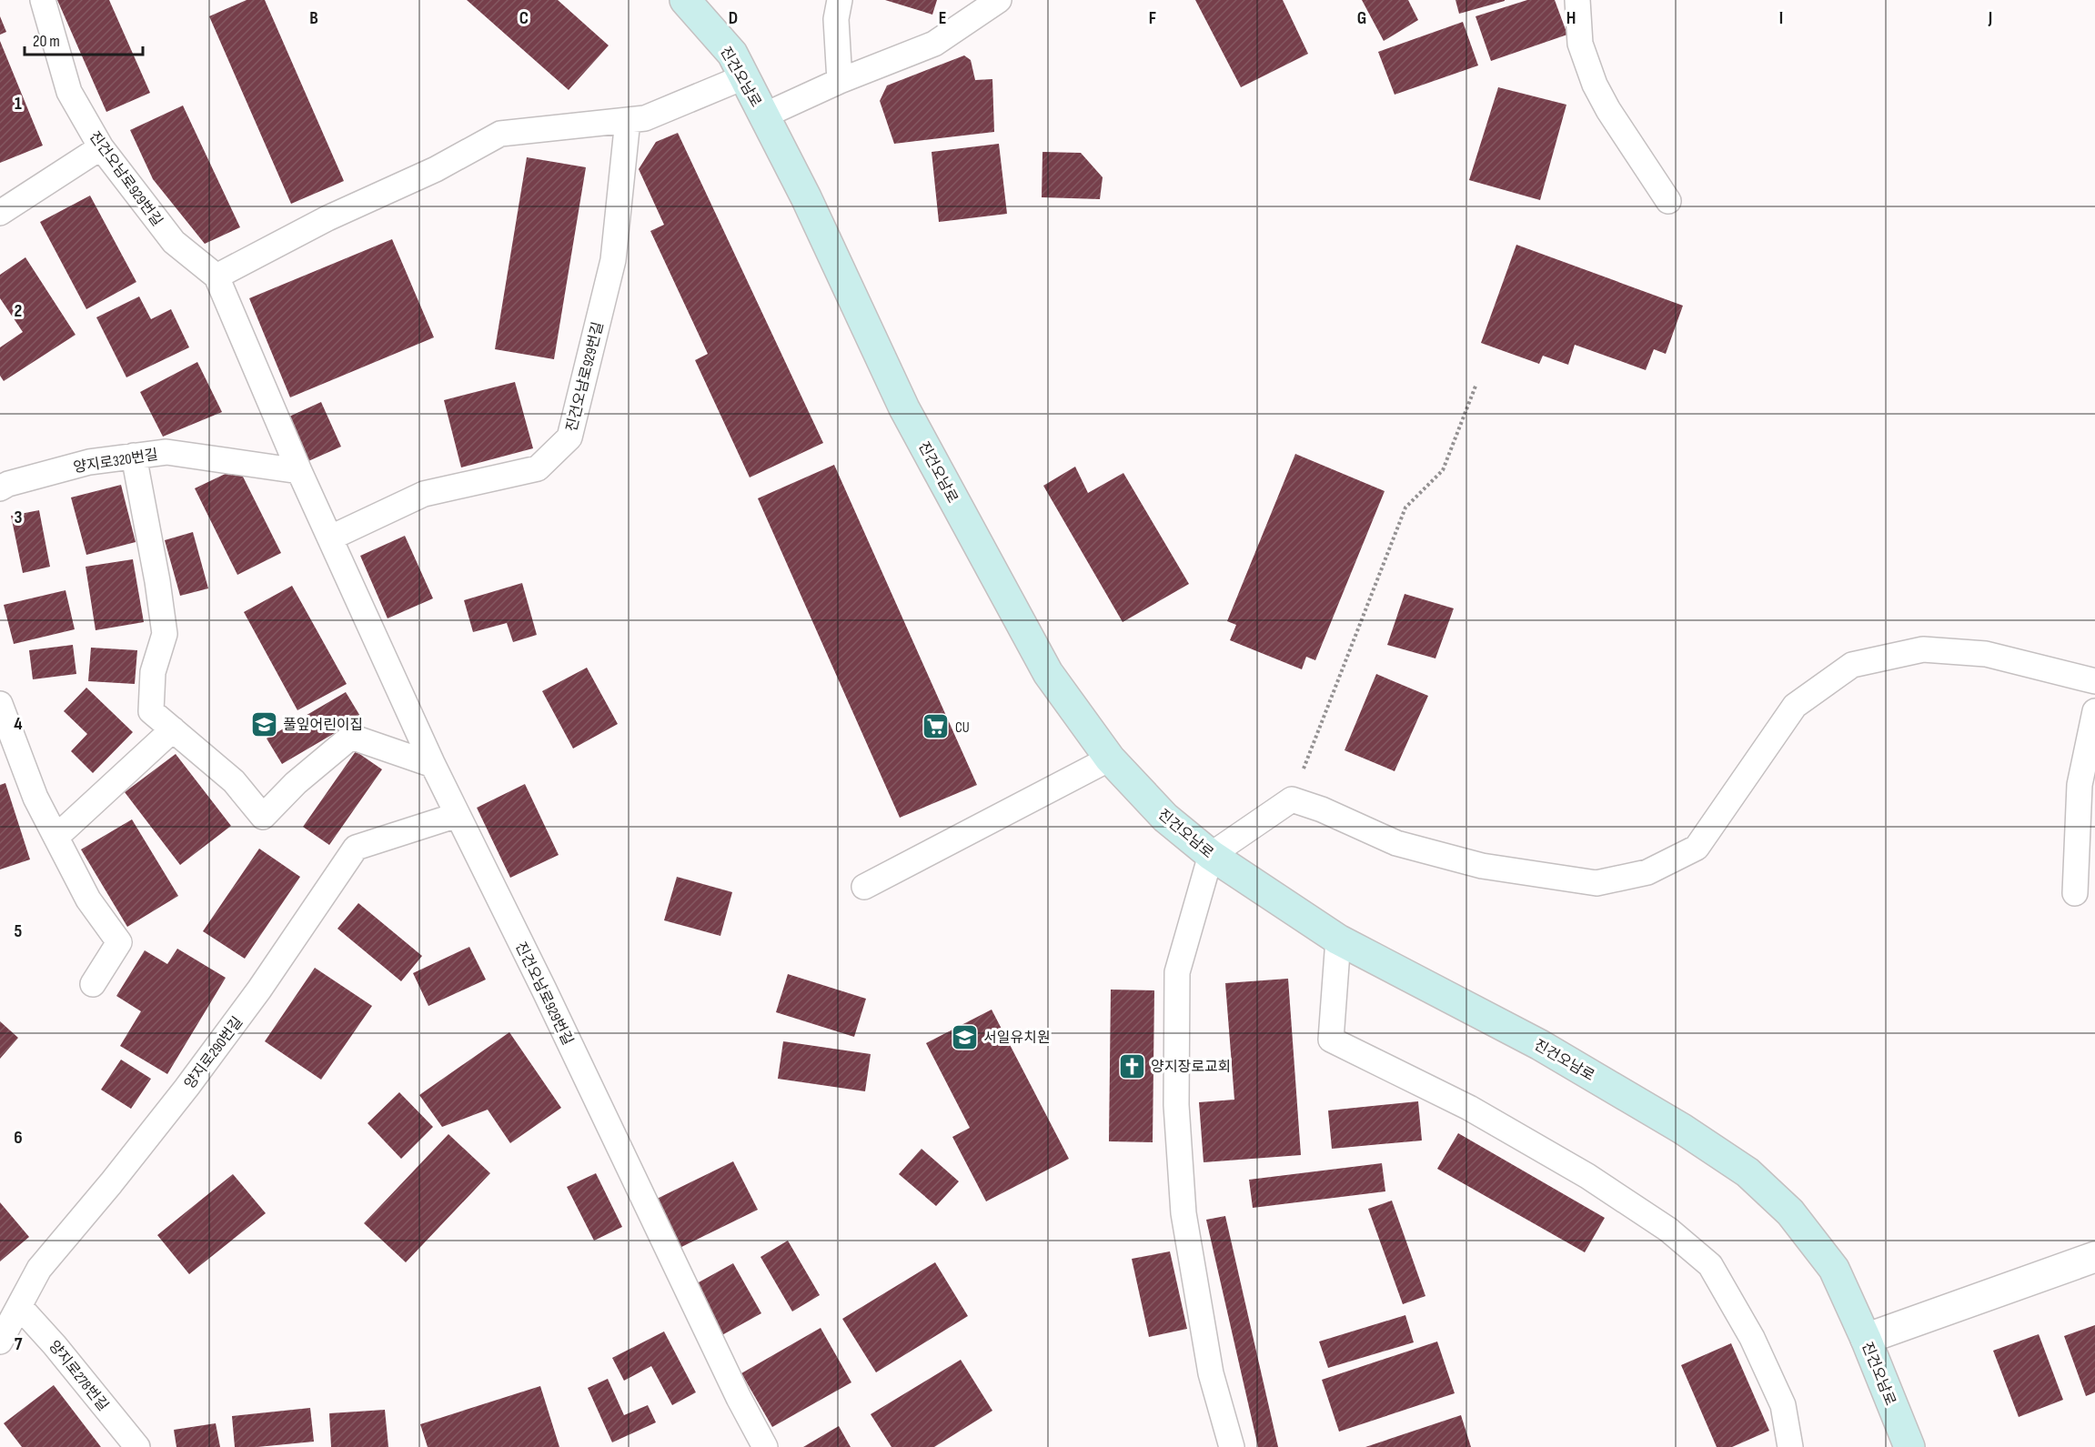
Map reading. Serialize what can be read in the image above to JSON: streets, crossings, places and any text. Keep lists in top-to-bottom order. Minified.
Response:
{"streets":{"main road":["진건오남로"],"lane":["진건오남로929번길","양지로320번길","양지로290번길","양지로278번길"]},"crossings":[["진건오남로929번길","양지로320번길"],["진건오남로929번길","양지로290번길"],["양지로290번길","양지로278번길"]],"places":{"school or university":["풀잎어린이집","서일유치원"],"supermarket":["CU"],"church":["양지장로교회"]},"scale_bar":"20 m","grid":{"columns":["B","C","D","E","F","G","H","I","J"],"rows":["1","2","3","4","5","6","7"]}}
